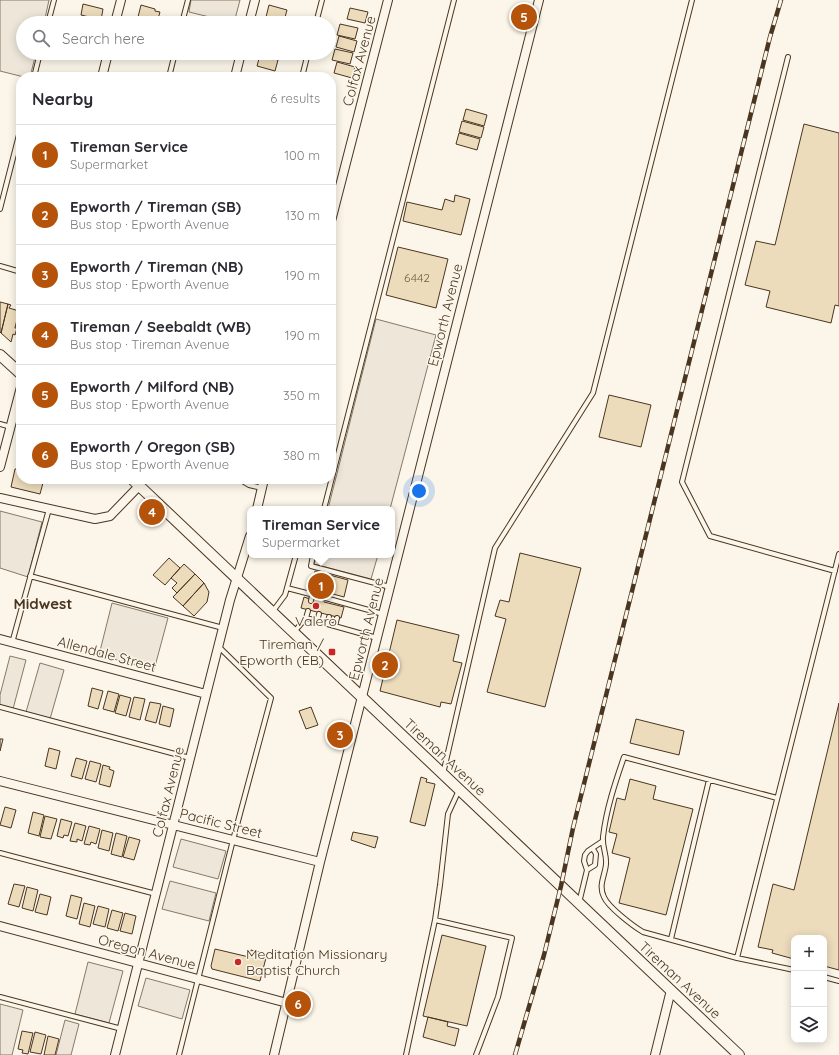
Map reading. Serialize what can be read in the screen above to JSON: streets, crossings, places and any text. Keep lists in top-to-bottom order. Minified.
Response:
{"streets":{"street":["Colfax Avenue","Epworth Avenue","Allendale Street","Tireman Avenue","Pacific Street","Oregon Avenue"]},"crossings":[["Colfax Avenue","Allendale Street"],["Colfax Avenue","Tireman Avenue"],["Colfax Avenue","Pacific Street"],["Colfax Avenue","Oregon Avenue"],["Epworth Avenue","Tireman Avenue"],["Epworth Avenue","Pacific Street"],["Epworth Avenue","Oregon Avenue"]],"districts":["Midwest"],"places":{"other":["Valero","Meditation Missionary Baptist Church"],"transit":["Tireman / Epworth (EB)"]},"house_numbers":["6442"],"page":{"pins":["5","4","1","2","3","6"],"search":"Search here","heading":["Nearby","6 results"],"list":[{"mark":"1","name":"Tireman Service","note":"Supermarket","value":"100 m"},{"mark":"2","name":"Epworth / Tireman (SB)","note":"Bus stop · Epworth Avenue","value":"130 m"},{"mark":"3","name":"Epworth / Tireman (NB)","note":"Bus stop · Epworth Avenue","value":"190 m"},{"mark":"4","name":"Tireman / Seebaldt (WB)","note":"Bus stop · Tireman Avenue","value":"190 m"},{"mark":"5","name":"Epworth / Milford (NB)","note":"Bus stop · Epworth Avenue","value":"350 m"},{"mark":"6","name":"Epworth / Oregon (SB)","note":"Bus stop · Epworth Avenue","value":"380 m"}],"popup":["Tireman Service","Supermarket"],"map_buttons":["+","−"]}}
